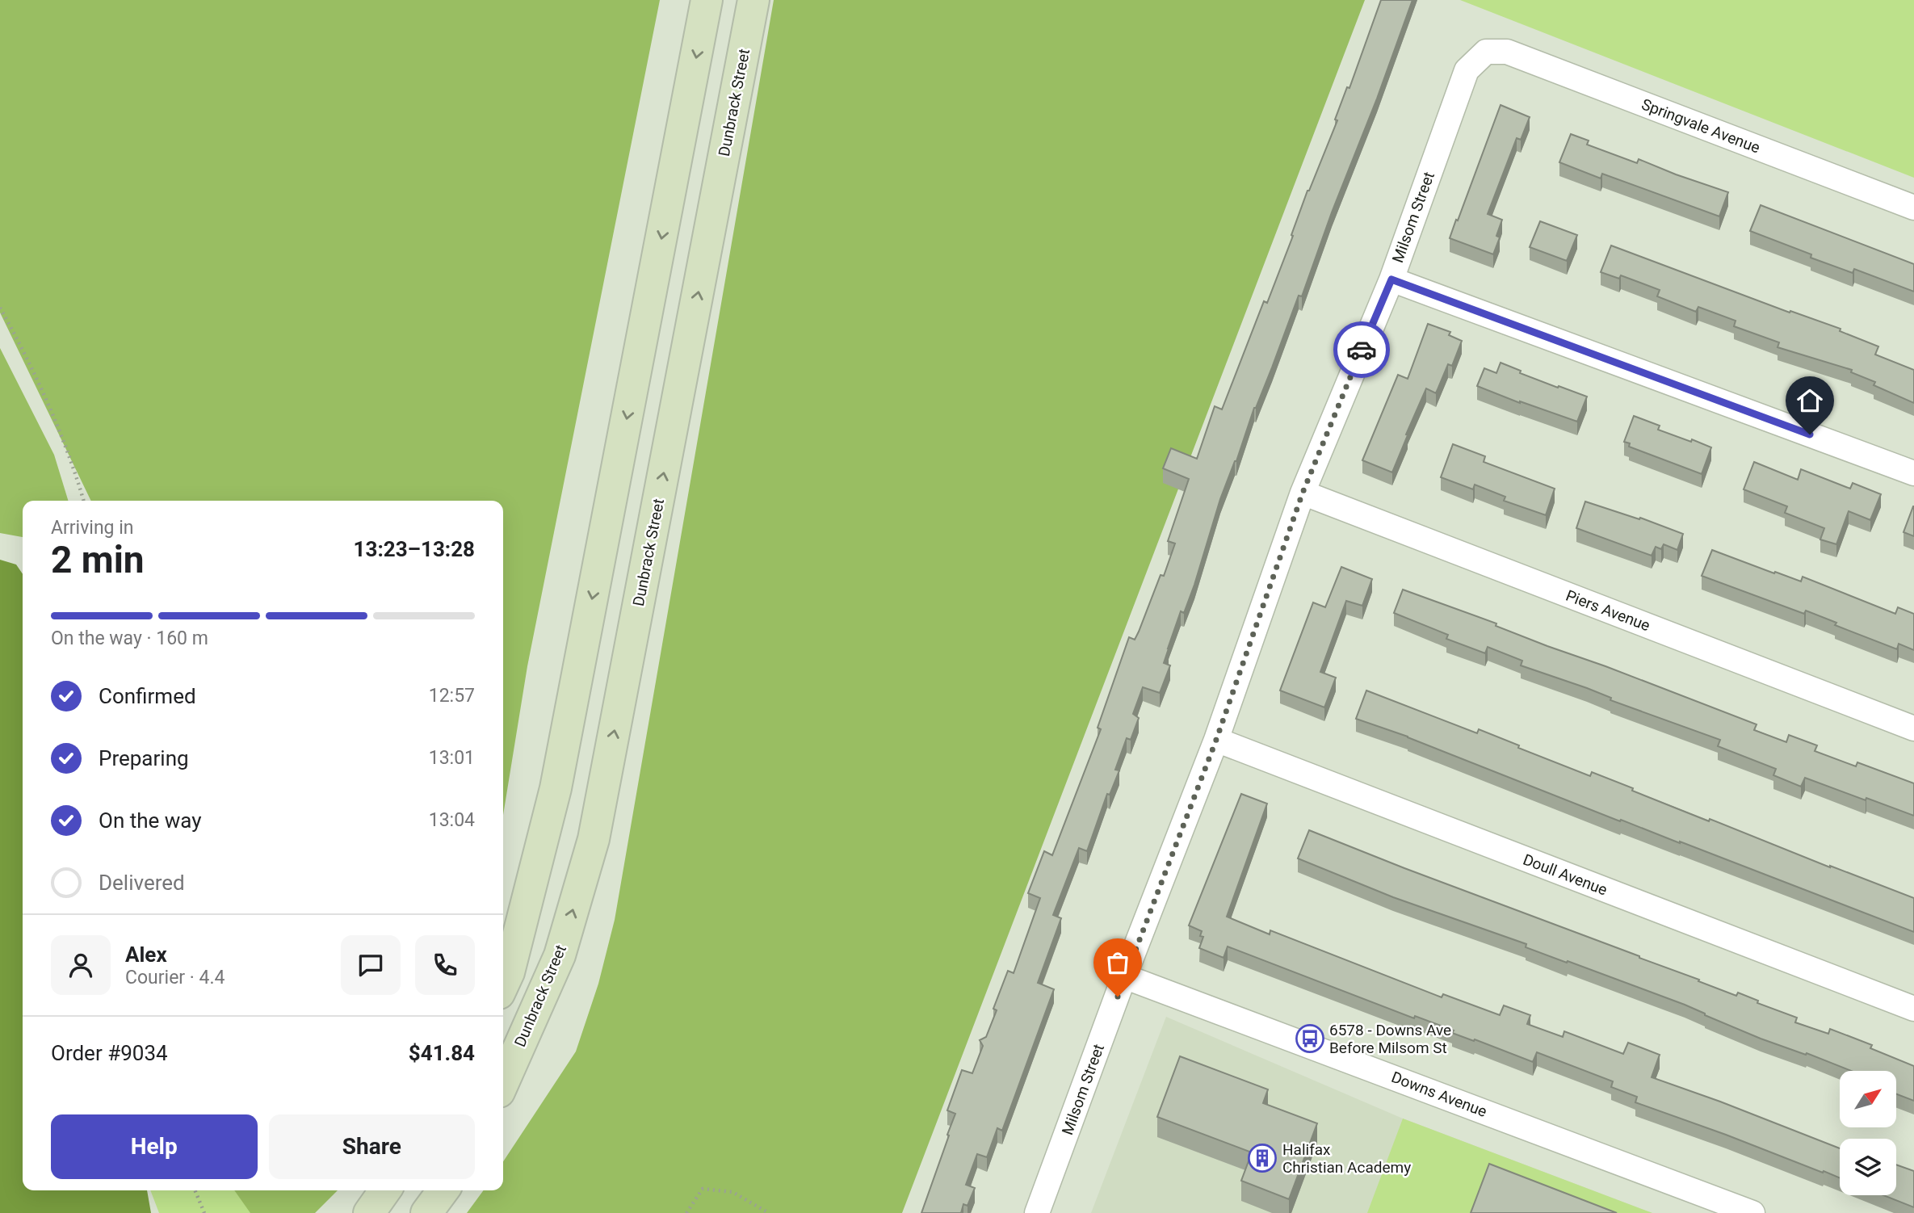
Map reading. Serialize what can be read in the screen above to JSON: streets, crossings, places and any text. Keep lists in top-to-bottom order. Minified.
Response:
{"streets":{"main road":["Dunbrack Street"],"street":["Springvale Avenue","Milsom Street","Piers Avenue","Doull Avenue","Downs Avenue"]},"crossings":[["Springvale Avenue","Milsom Street"],["Milsom Street","Piers Avenue"],["Milsom Street","Doull Avenue"],["Milsom Street","Downs Avenue"]],"places":{"bus stop":["6578 - Downs Ave Before Milsom St"],"building":["Halifax Christian Academy"]},"north":"top right","page":{"heading":["2 min","Arriving in","13:23–13:28"],"panel":["Alex","Courier · 4.4","Order #9034","$41.84"],"bar":"On the way · 160 m","list":[["Confirmed","12:57"],["Preparing","13:01"],["On the way","13:04"],"Delivered"],"buttons":["Help","Share"]}}
